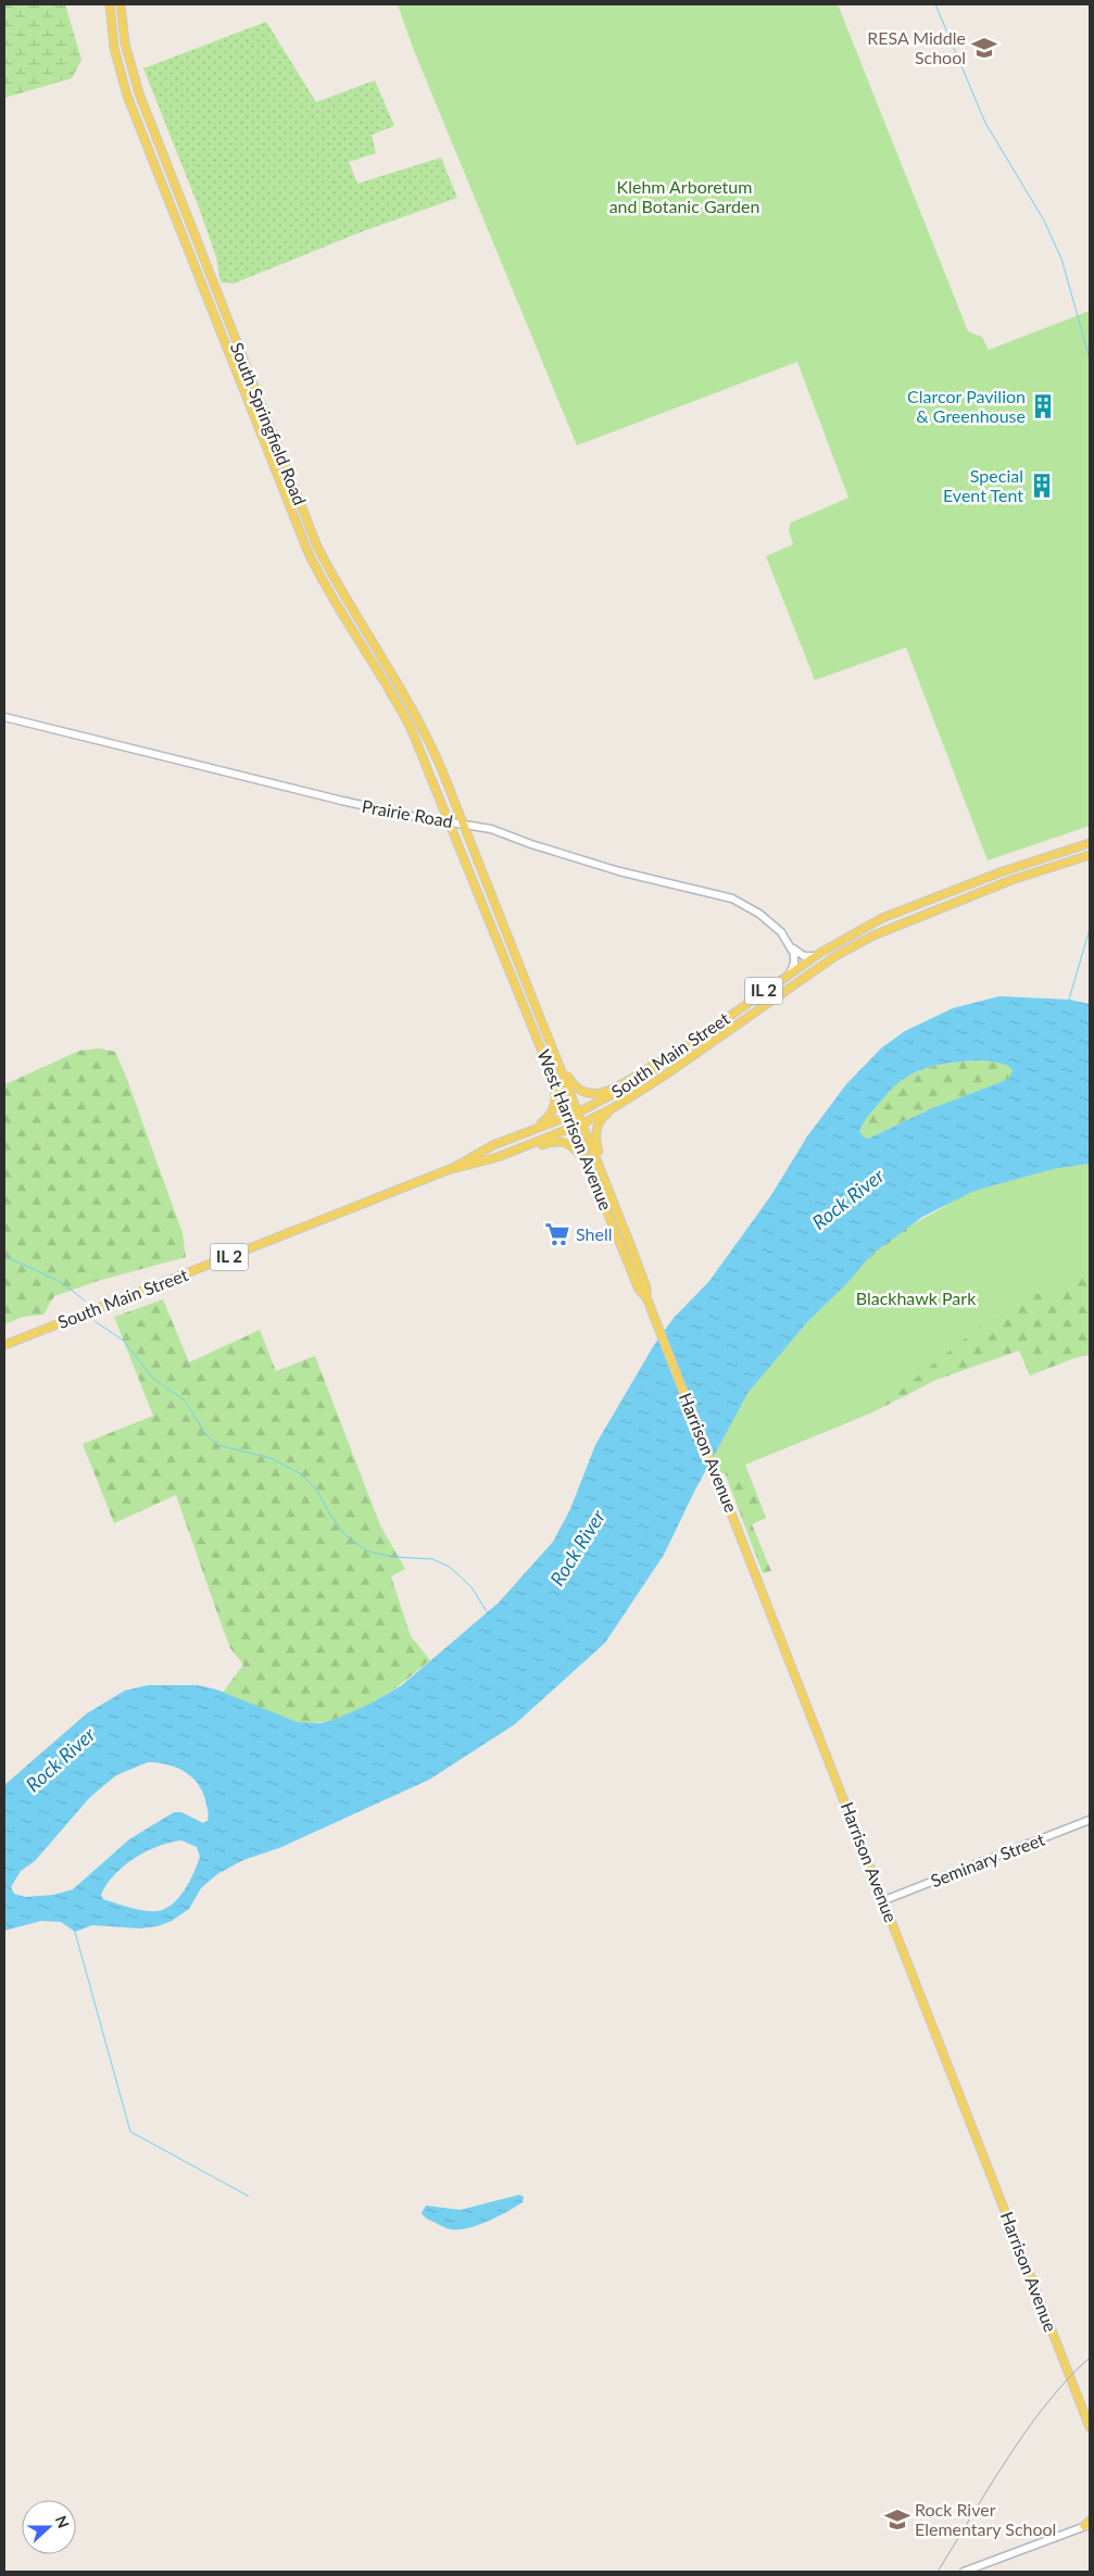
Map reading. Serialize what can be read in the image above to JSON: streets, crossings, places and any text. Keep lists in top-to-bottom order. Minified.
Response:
{"streets":{"main road":["South Springfield Road","IL 2","South Main Street","West Harrison Avenue","Harrison Avenue"],"street":["Prairie Road","Seminary Street"]},"crossings":[["South Springfield Road","Prairie Road"],["South Springfield Road","West Harrison Avenue"],["Prairie Road","South Main Street"],["Prairie Road","West Harrison Avenue"],["South Main Street","West Harrison Avenue"],["West Harrison Avenue","Harrison Avenue"],["Harrison Avenue","Seminary Street"]],"water":["Rock River"],"parks":["Klehm Arboretum and Botanic Garden","Blackhawk Park"],"places":{"school or university":["RESA Middle School","Rock River Elementary School"],"building":["Clarcor Pavilion & Greenhouse","Special Event Tent"],"supermarket":["Shell"]},"north":"right"}
